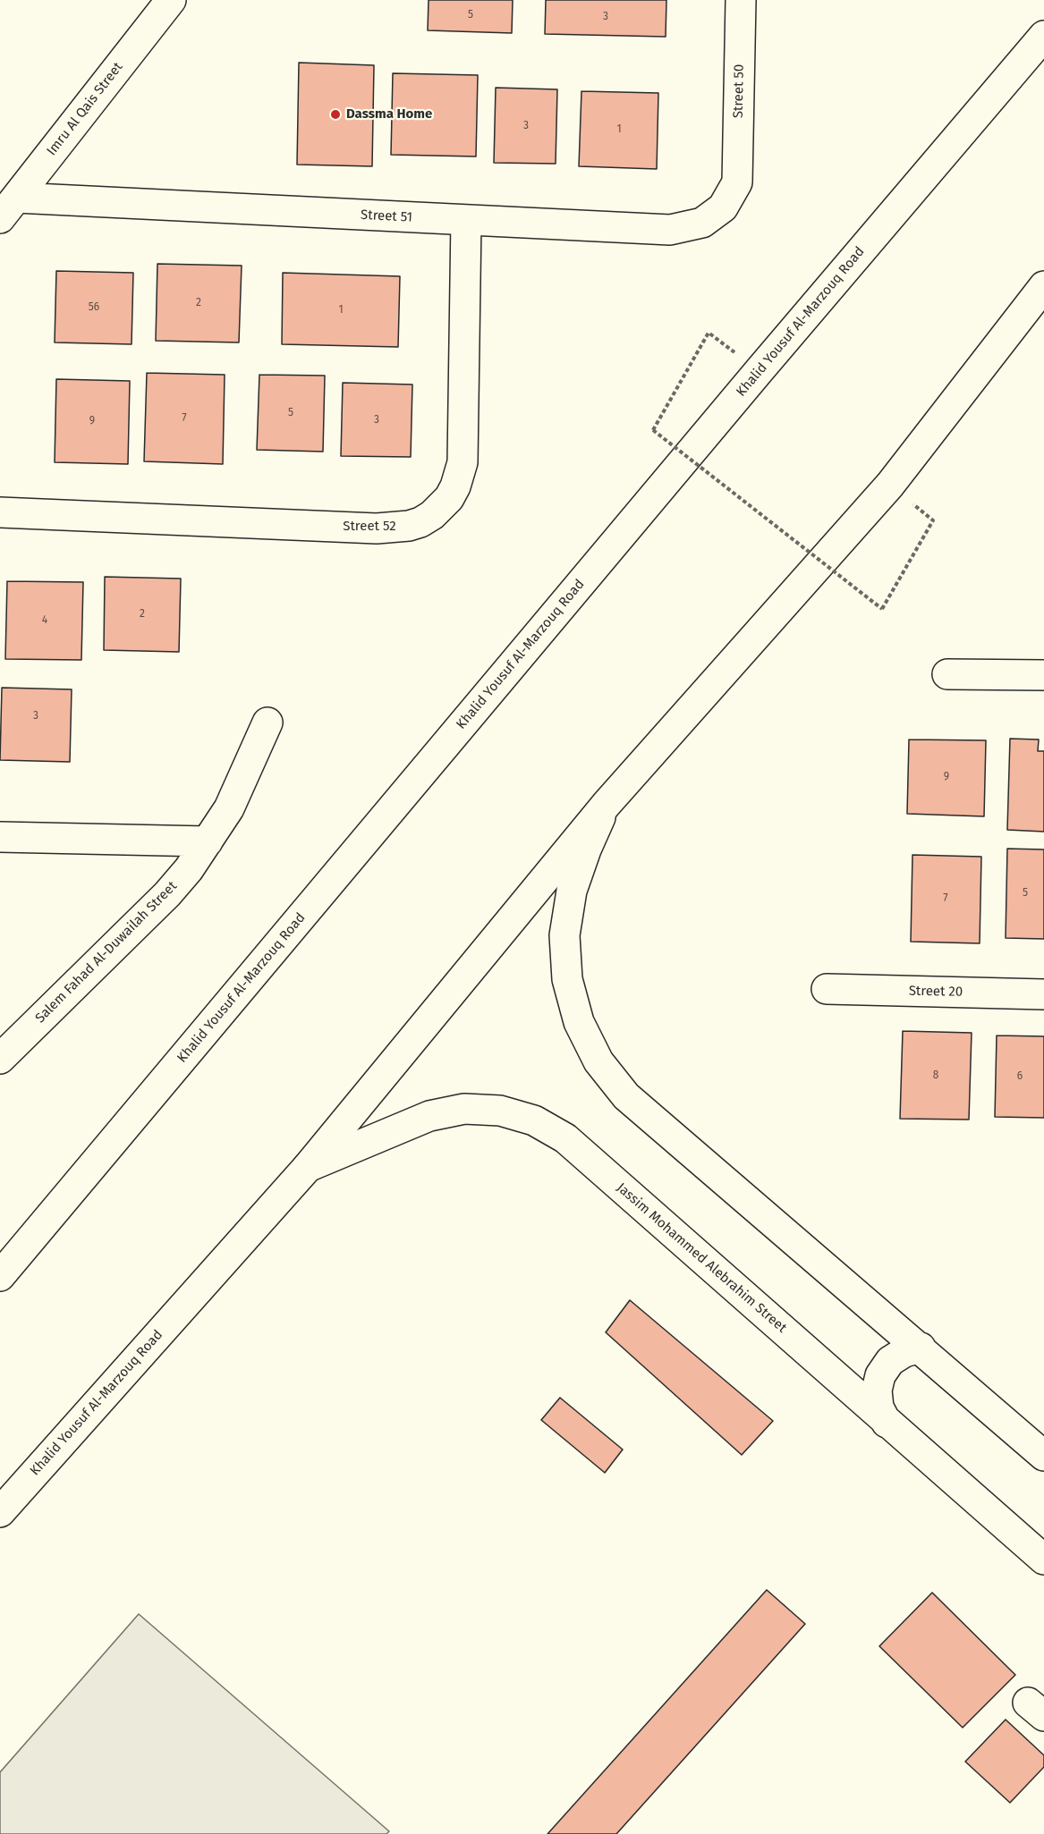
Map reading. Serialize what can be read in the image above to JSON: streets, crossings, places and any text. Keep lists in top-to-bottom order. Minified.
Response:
{"streets":{"street":["Street 50","Imru Al Qais Street","Street 51","Khalid Yousuf Al-Marzouq Road","Street 52","Salem Fahad Al-Duwailah Street","Street 20","Jassim Mohammed Alebrahim Street"]},"crossings":[["Street 50","Street 51"],["Imru Al Qais Street","Street 51"],["Street 51","Street 52"],["Khalid Yousuf Al-Marzouq Road","Jassim Mohammed Alebrahim Street"]],"places":["Dassma Home"],"house_numbers":["5","3","3","1","2","56","1","5","7","3","9","2","4","3","9","5","7","8","6"]}
